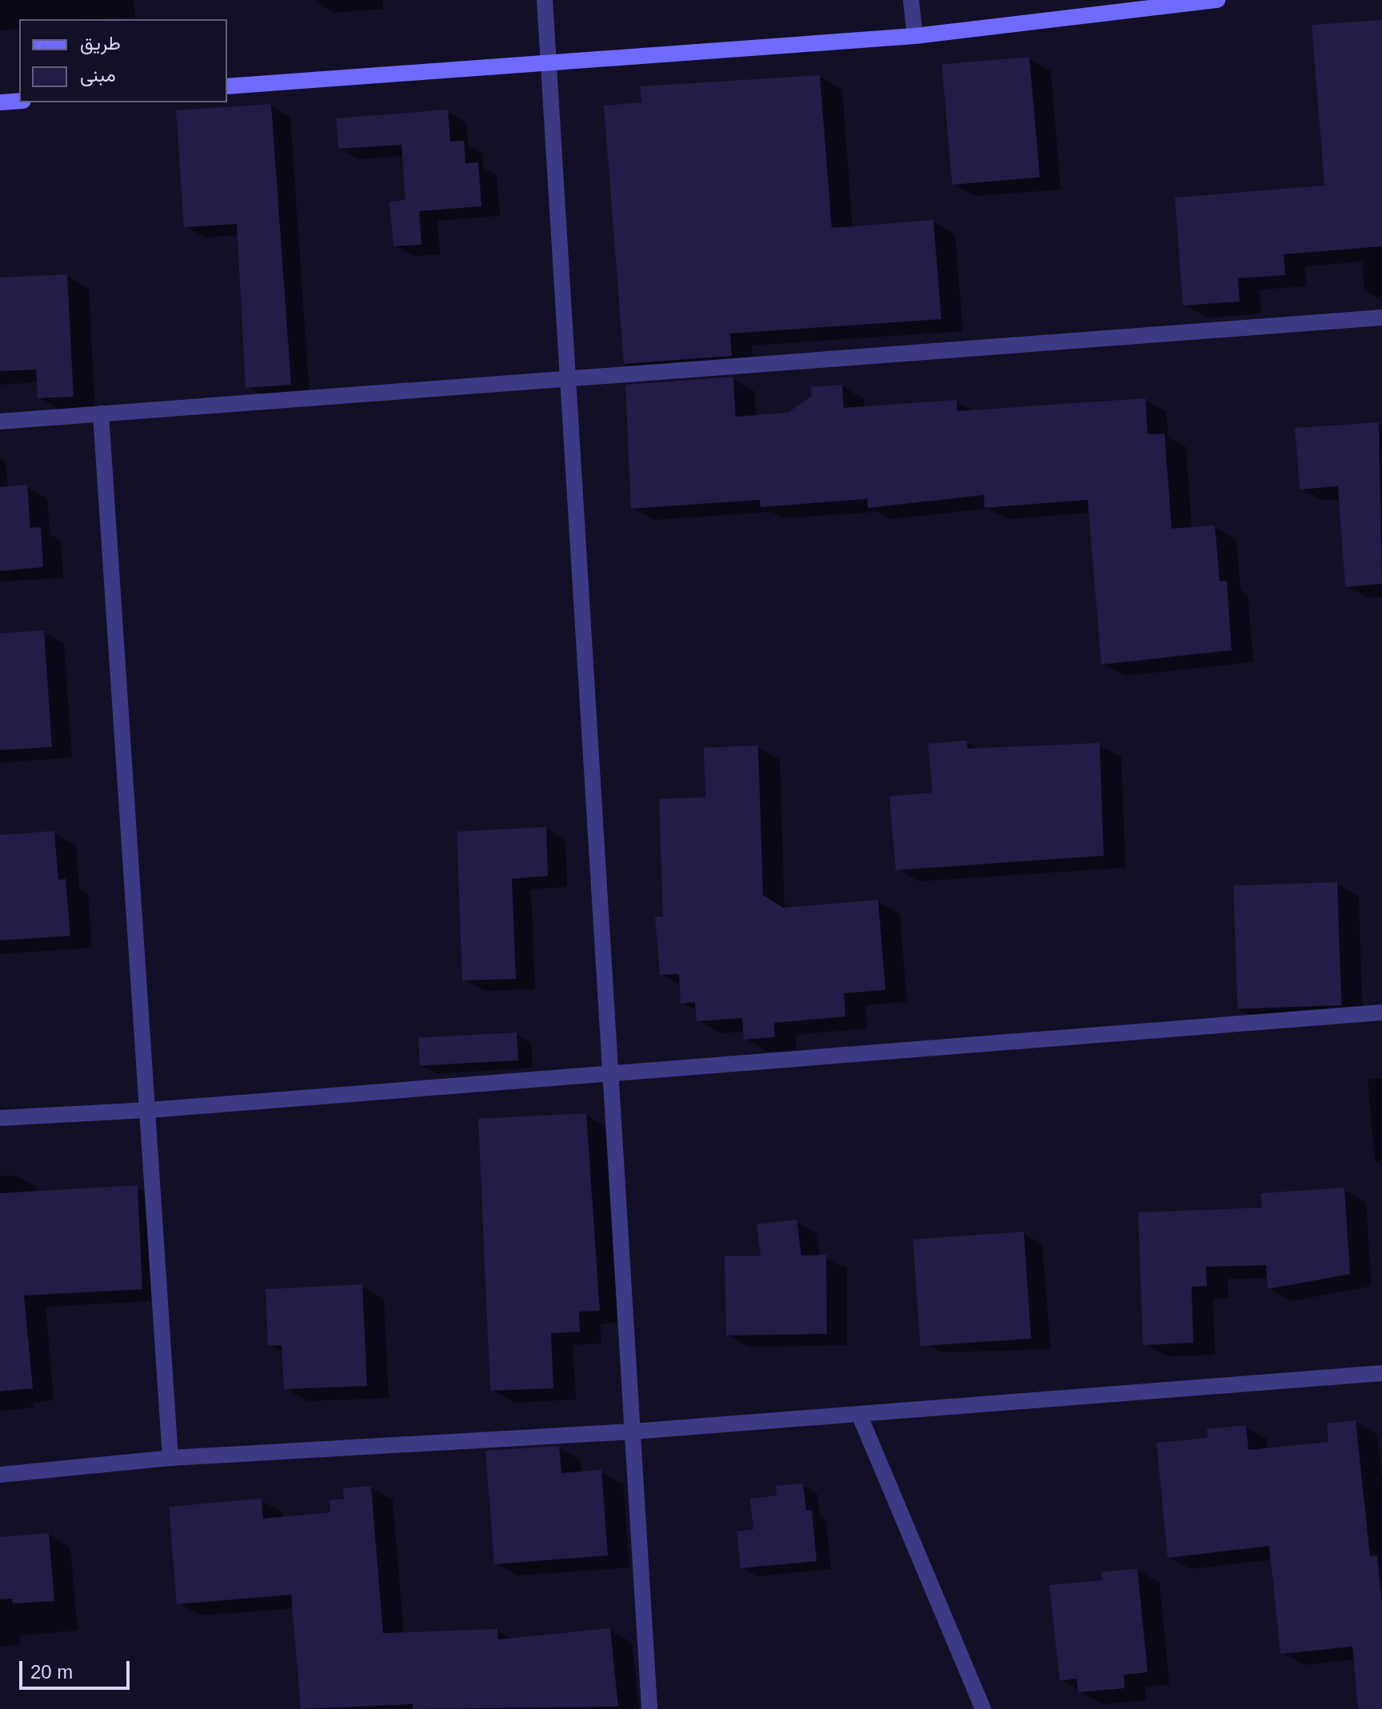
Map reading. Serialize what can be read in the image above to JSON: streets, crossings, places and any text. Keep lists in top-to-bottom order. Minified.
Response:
{"legend":["طريق","مبنى"],"scale_bar":"20 m"}
